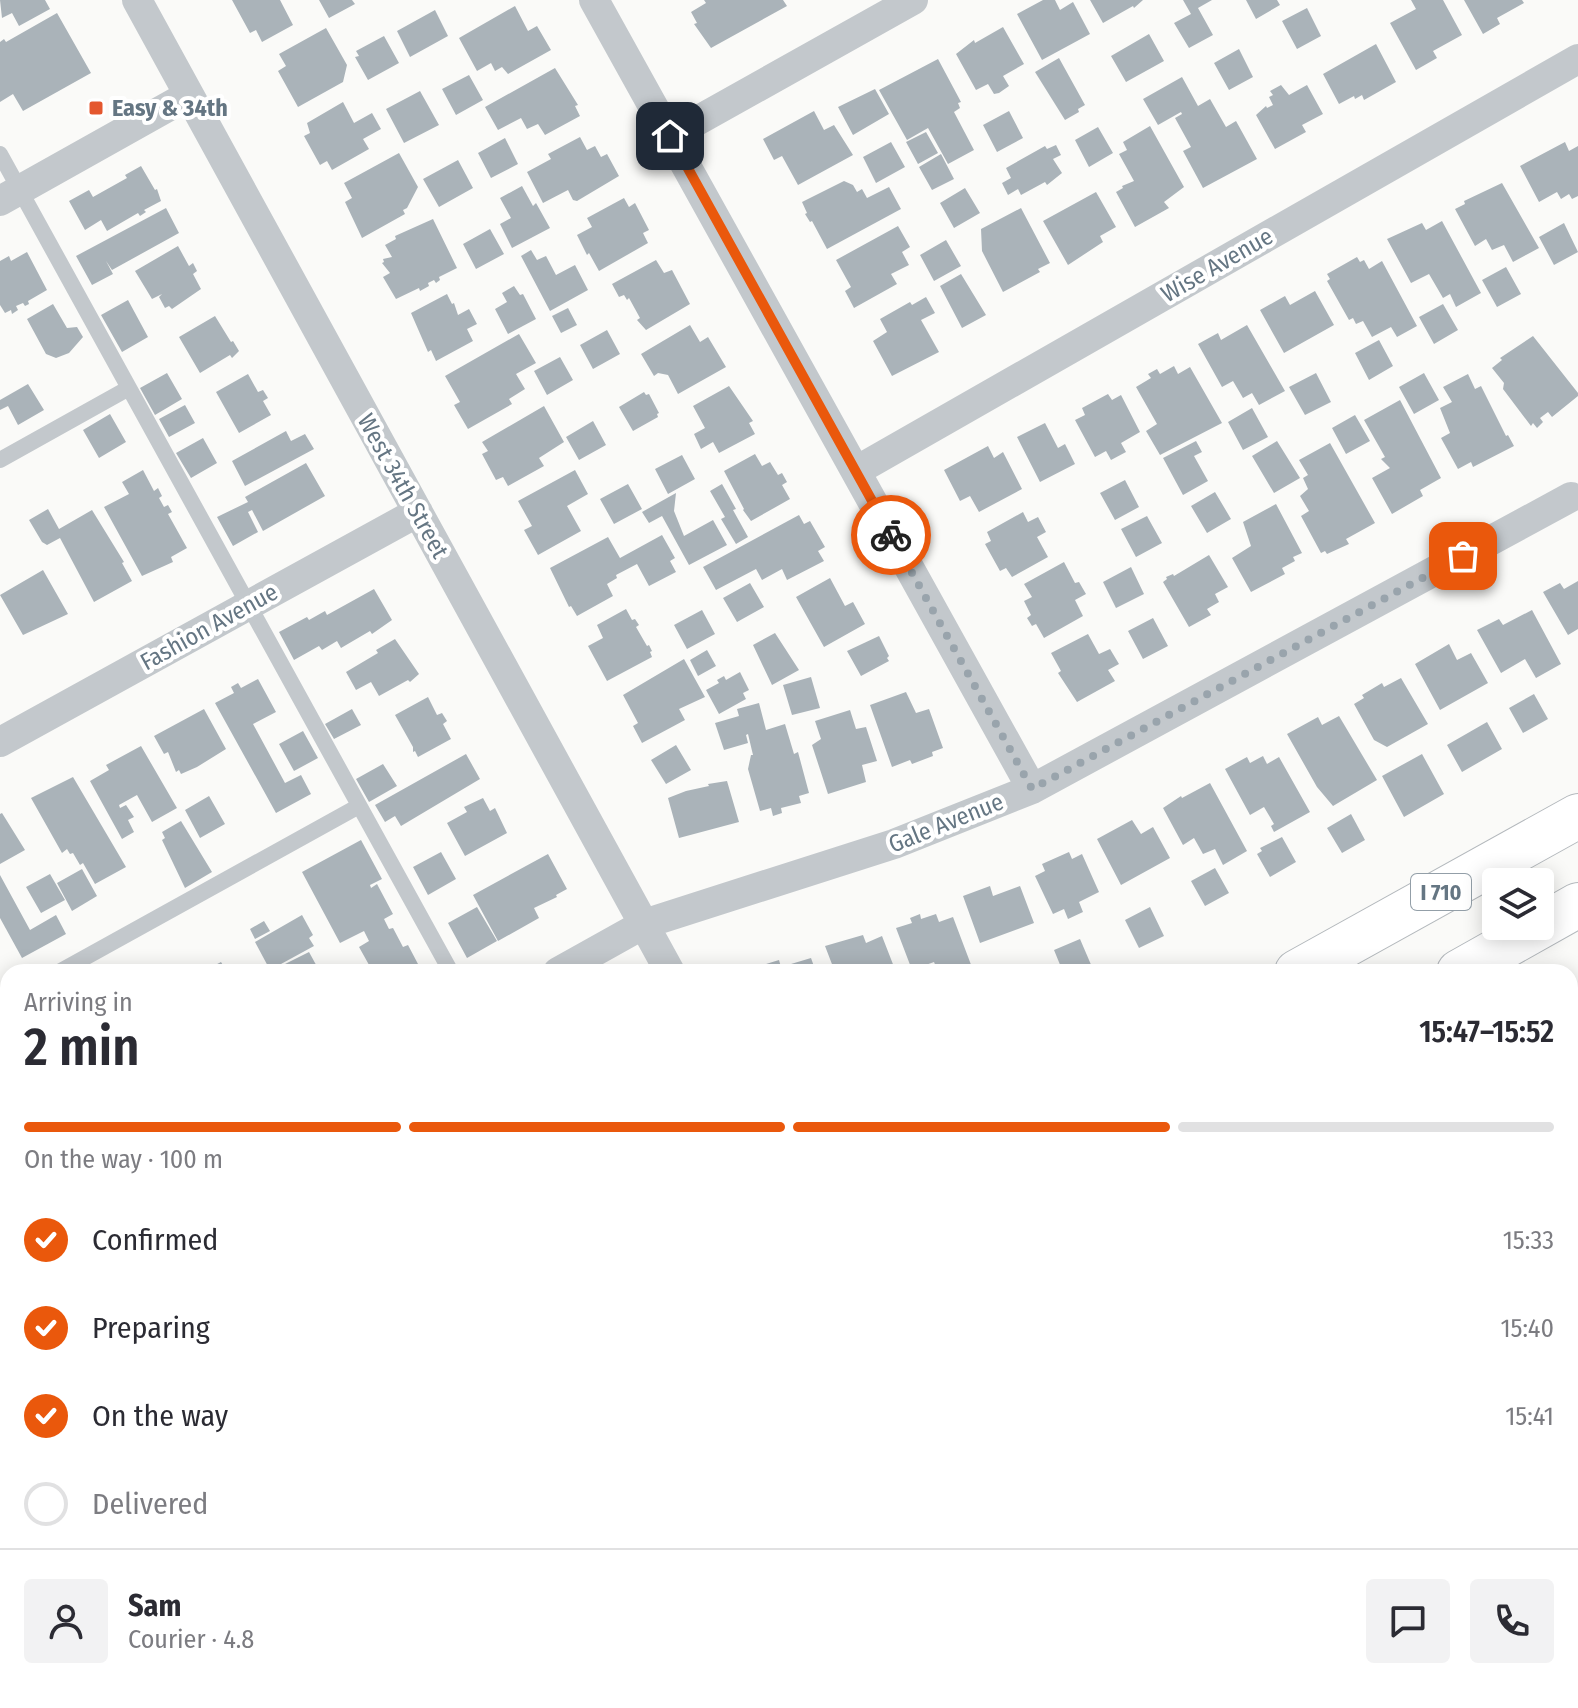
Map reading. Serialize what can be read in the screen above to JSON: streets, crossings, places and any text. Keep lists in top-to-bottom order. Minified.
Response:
{"streets":{"highway":["I 710"],"street":["Wise Avenue","West 34th Street","Fashion Avenue","Gale Avenue"]},"crossings":[["West 34th Street","Fashion Avenue"],["West 34th Street","Gale Avenue"]],"places":{"transit":["Easy & 34th"]},"page":{"heading":["2 min","Arriving in","15:47–15:52"],"panel":["Sam","Courier · 4.8"],"bar":"On the way · 100 m","list":[["Confirmed","15:33"],["Preparing","15:40"],["On the way","15:41"],"Delivered"]}}
